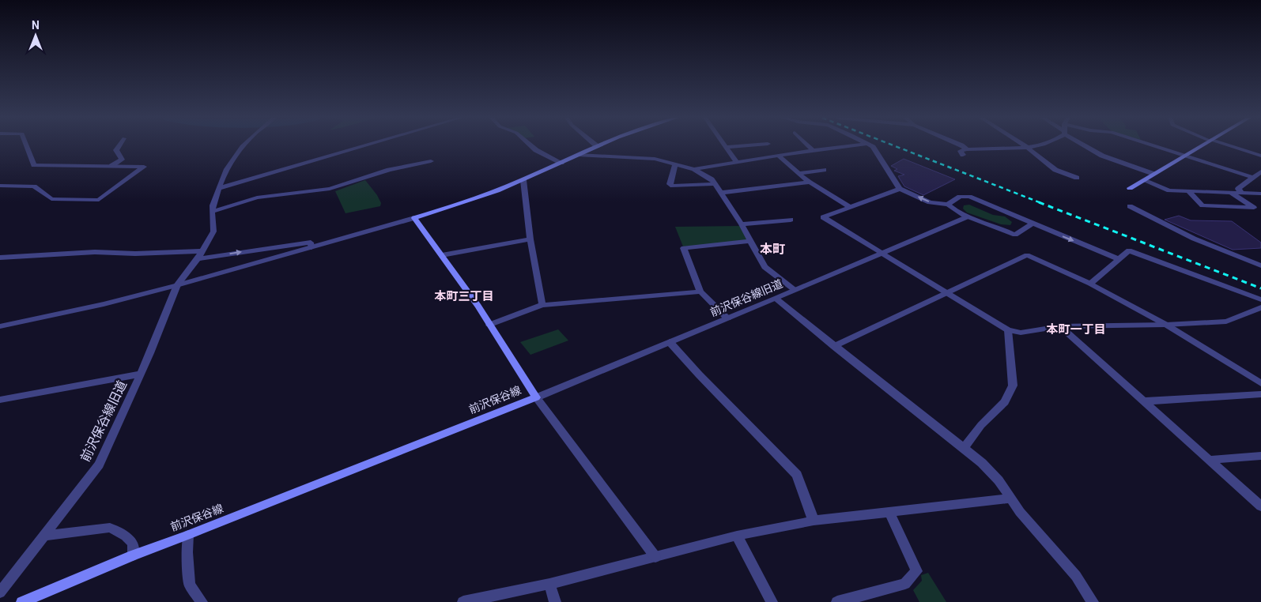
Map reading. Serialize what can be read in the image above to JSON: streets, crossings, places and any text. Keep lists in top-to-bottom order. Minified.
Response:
{"streets":{"main road":["前沢保谷線"],"street":["前沢保谷線旧道"]},"crossings":[["前沢保谷線旧道","前沢保谷線"]],"districts":["本町","本町三丁目","本町一丁目"],"north":"top"}
